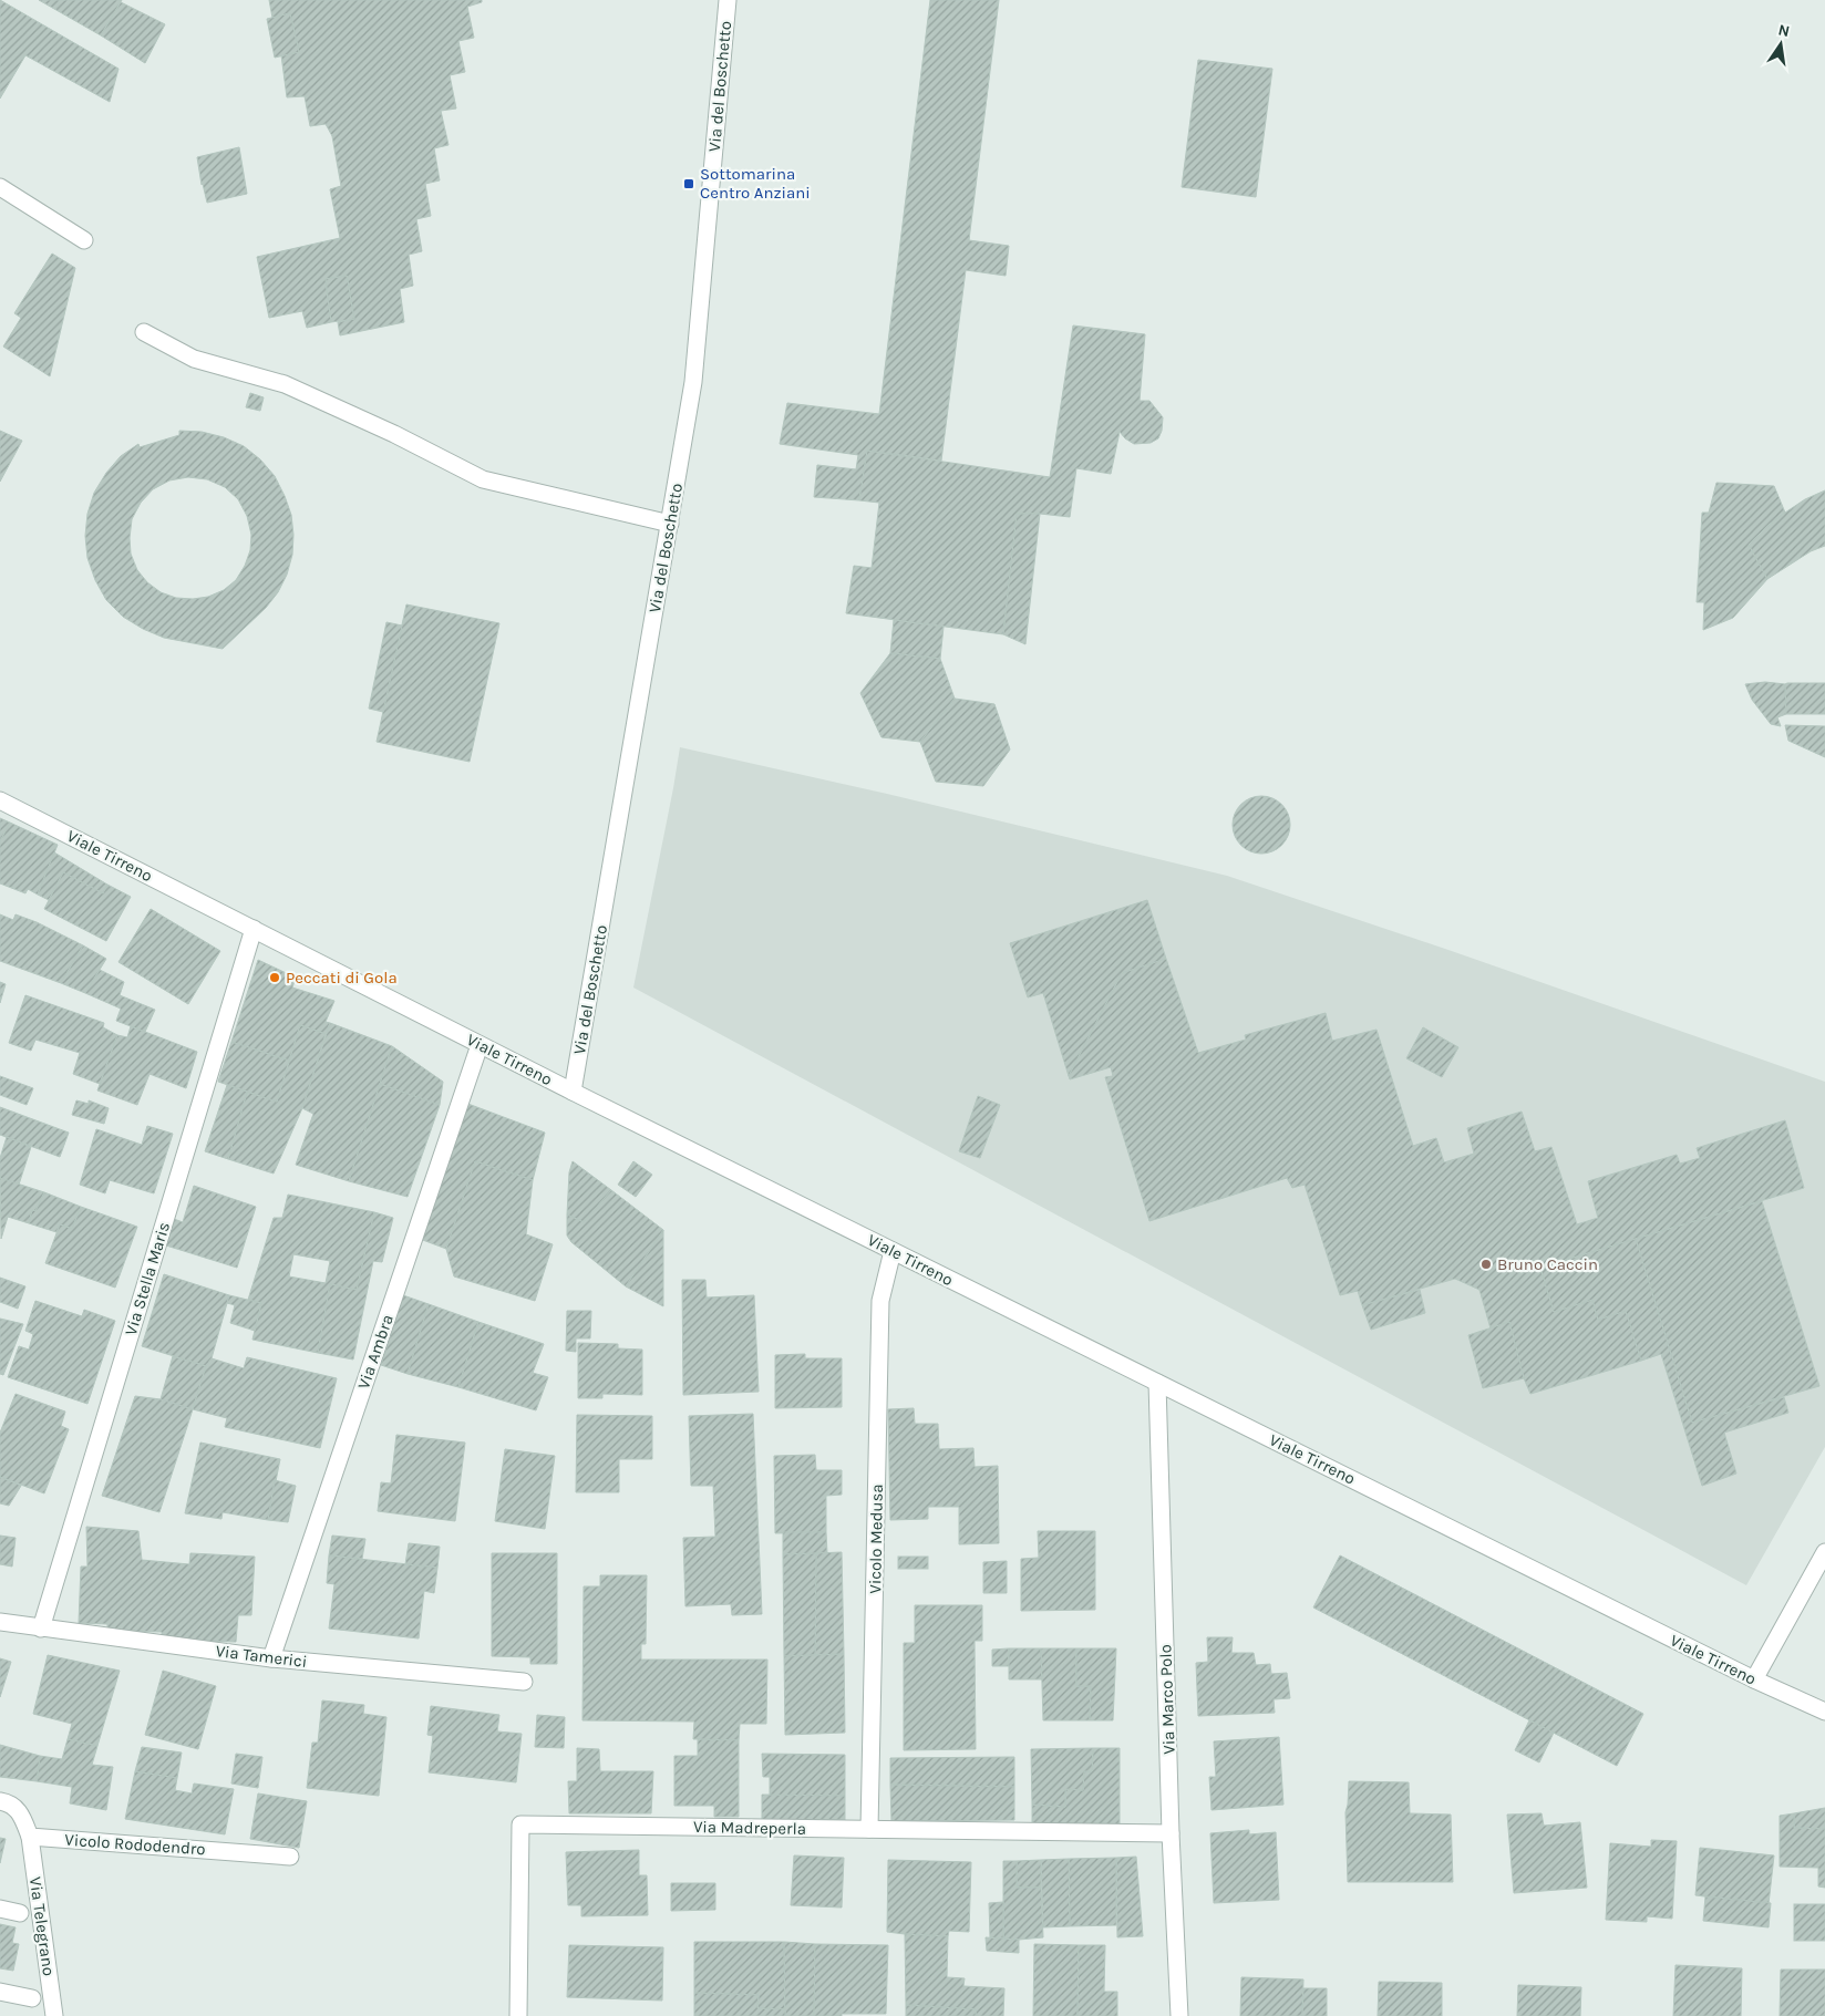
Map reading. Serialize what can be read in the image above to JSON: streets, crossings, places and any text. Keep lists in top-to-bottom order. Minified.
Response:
{"streets":{"street":["Via del Boschetto","Viale Tirreno","Via Stella Maris","Via Ambra","Vicolo Medusa","Via Tamerici","Via Marco Polo","Via Madreperla","Vicolo Rododendro","Via Telegrano"]},"crossings":[["Via del Boschetto","Viale Tirreno"],["Viale Tirreno","Via Stella Maris"],["Viale Tirreno","Via Ambra"],["Viale Tirreno","Vicolo Medusa"],["Viale Tirreno","Via Marco Polo"],["Via Stella Maris","Via Tamerici"],["Via Ambra","Via Tamerici"],["Vicolo Medusa","Via Madreperla"],["Via Marco Polo","Via Madreperla"],["Vicolo Rododendro","Via Telegrano"]],"places":{"transit":["Sottomarina Centro Anziani"],"other":["Peccati di Gola","Bruno Caccin"]},"north":"top"}
